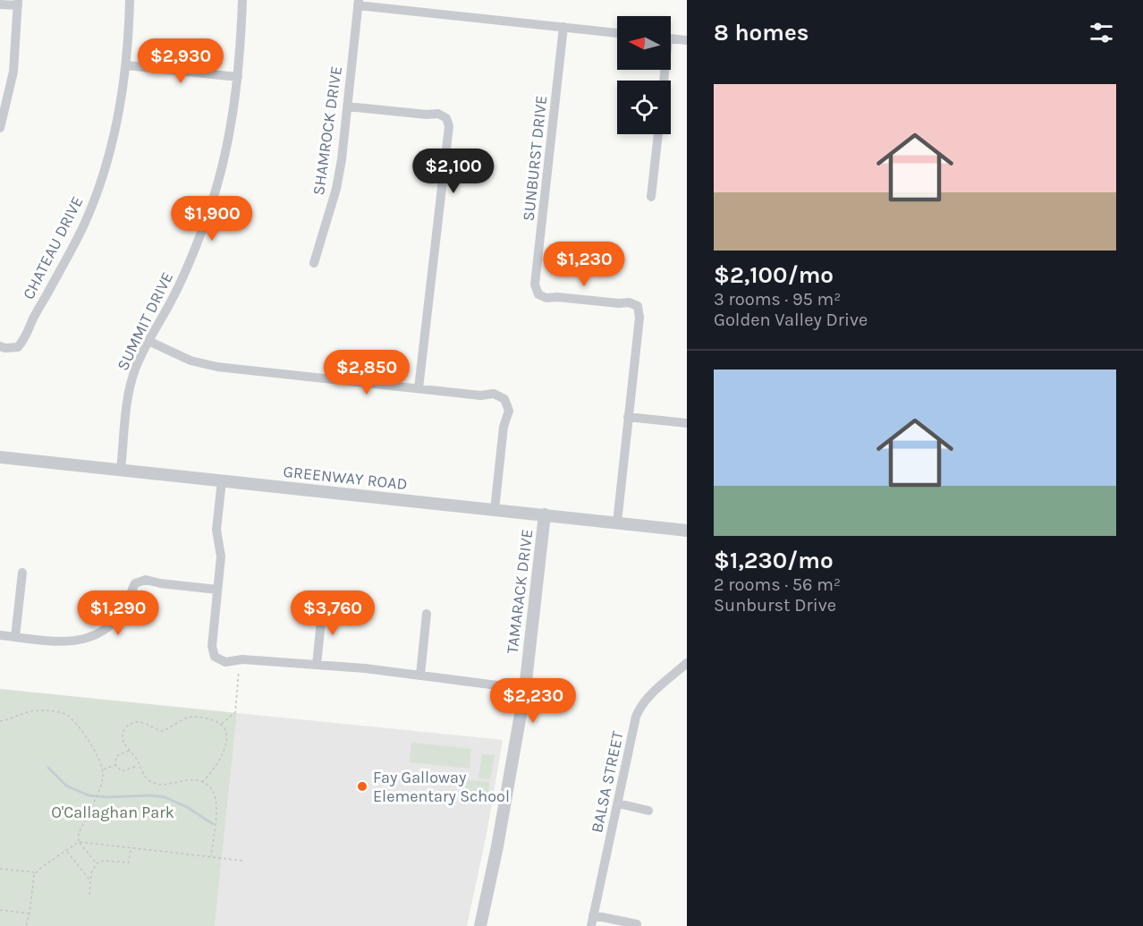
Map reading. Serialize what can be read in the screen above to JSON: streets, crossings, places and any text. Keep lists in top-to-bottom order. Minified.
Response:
{"streets":{"street":["SHAMROCK DRIVE","SUNBURST DRIVE","CHATEAU DRIVE","SUMMIT DRIVE","GREENWAY ROAD","TAMARACK DRIVE","BALSA STREET"]},"crossings":[["SUNBURST DRIVE","GREENWAY ROAD"],["SUMMIT DRIVE","GREENWAY ROAD"],["GREENWAY ROAD","TAMARACK DRIVE"]],"parks":["O'Callaghan Park"],"places":["Fay Galloway Elementary School"],"north":"left","page":{"heading":"8 homes","price":["$2,930","$2,100","$1,900","$1,230","$2,850","$1,290","$3,760","$2,230"],"list":[{"name":"$2,100/mo","note":"3 rooms · 95 m² · Golden Valley Drive"},{"name":"$1,230/mo","note":"2 rooms · 56 m² · Sunburst Drive"}]}}
